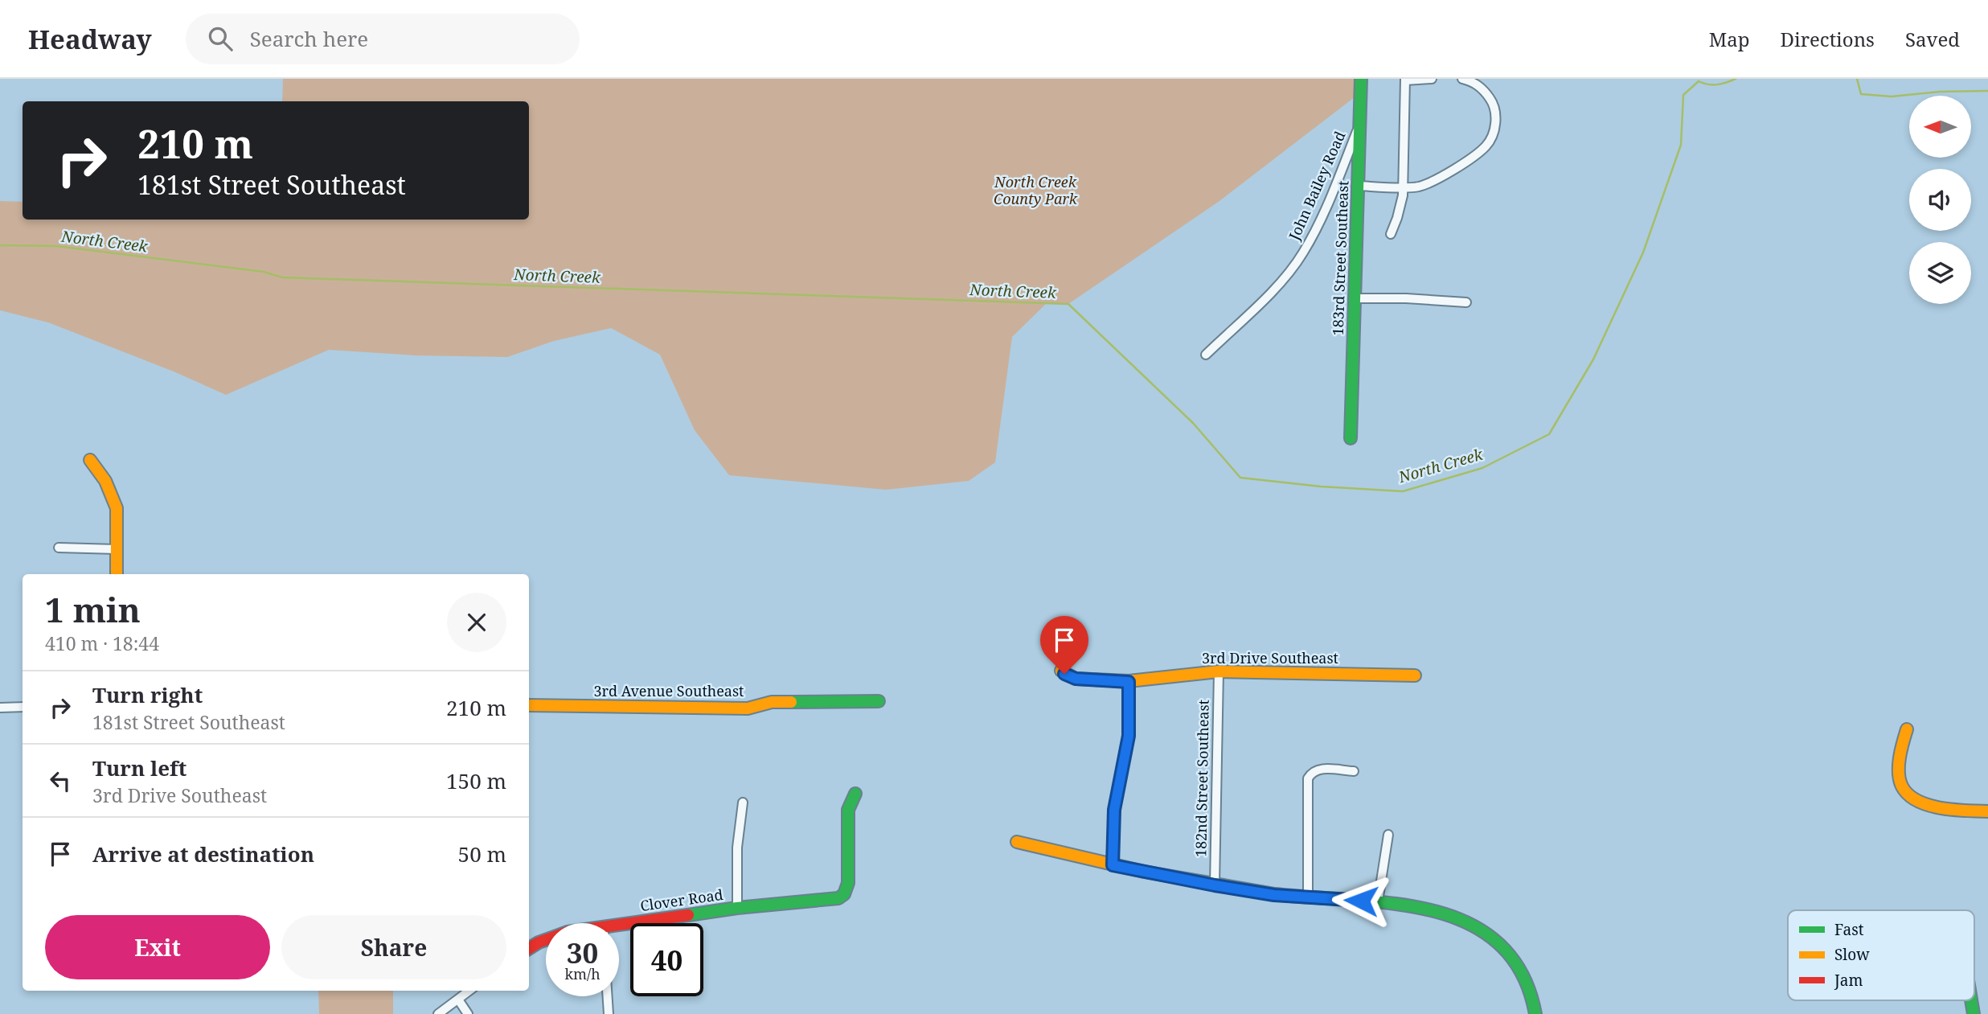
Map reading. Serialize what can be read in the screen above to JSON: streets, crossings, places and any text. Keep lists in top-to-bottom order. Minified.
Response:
{"streets":{"street":["John Bailey Road","183rd Street Southeast","3rd Drive Southeast","3rd Avenue Southeast","182nd Street Southeast","Clover Road"]},"crossings":[["John Bailey Road","183rd Street Southeast"],["3rd Drive Southeast","182nd Street Southeast"]],"water":["North Creek"],"parks":["North Creek County Park"],"legend":["Fast","Slow","Jam"],"north":"left","page":{"header":"Headway","search":"Search here","nav":["Map","Directions","Saved"],"turn":["210 m","181st Street Southeast"],"heading":["1 min","410 m · 18:44"],"list":[{"name":"Turn right","note":"181st Street Southeast","value":"210 m"},{"name":"Turn left","note":"3rd Drive Southeast","value":"150 m"},{"name":"Arrive at destination","value":"50 m"}],"buttons":["Exit","Share"],"speed":"30 km/h","limit":"40"}}
